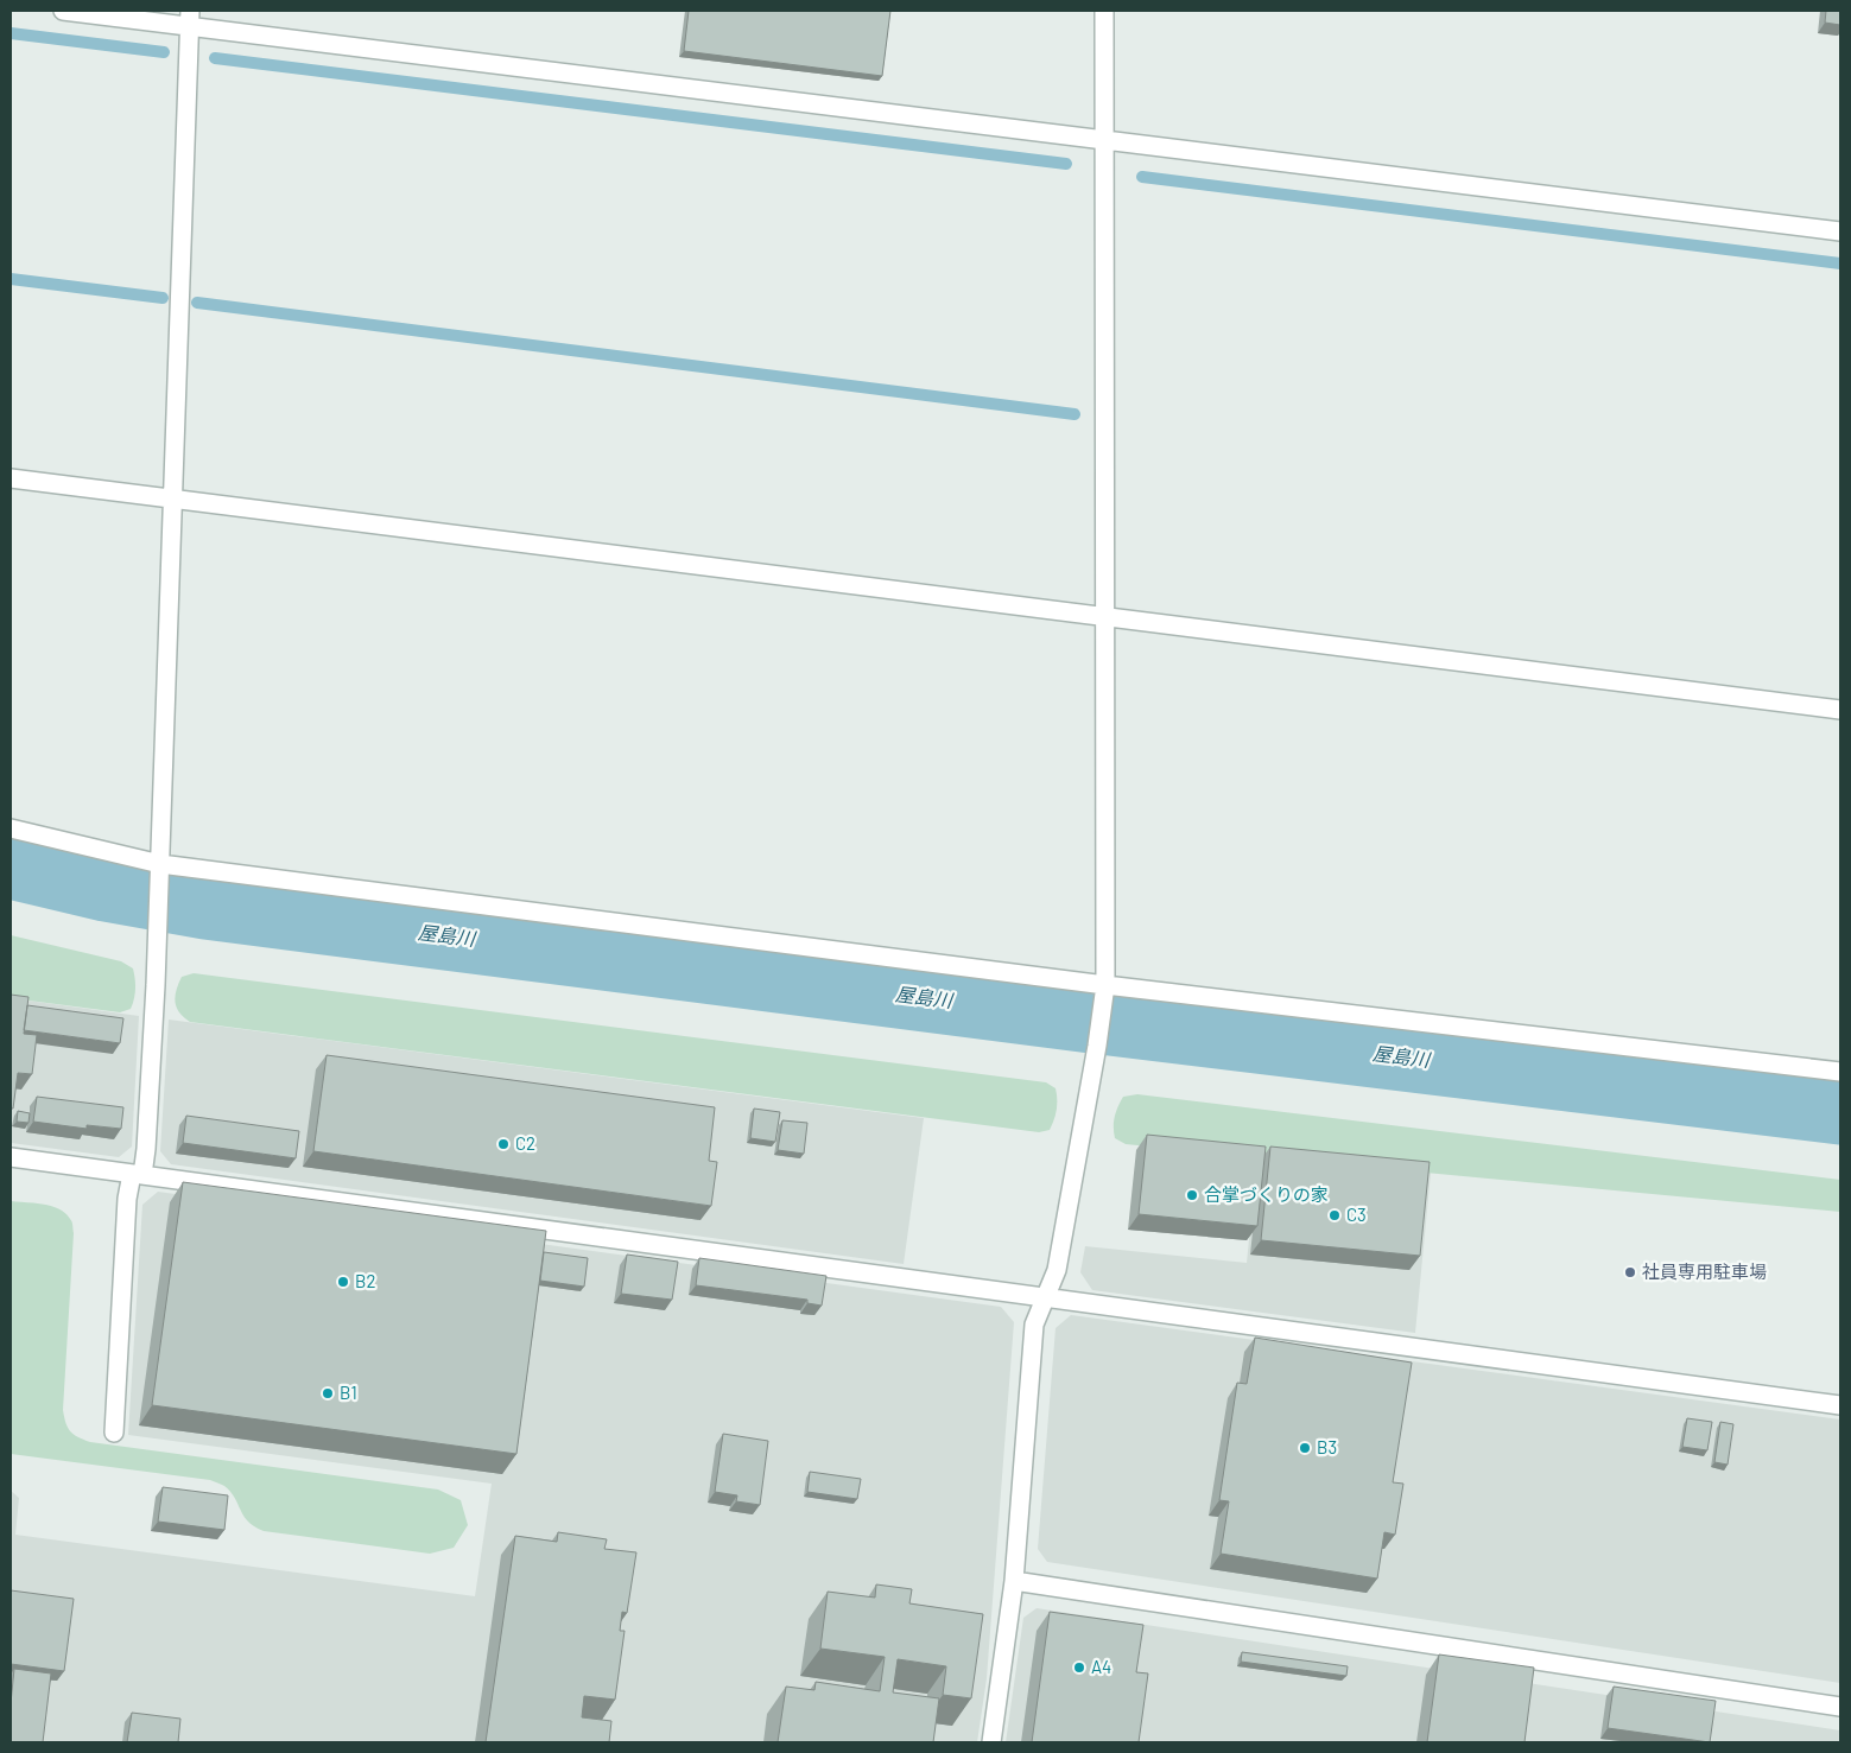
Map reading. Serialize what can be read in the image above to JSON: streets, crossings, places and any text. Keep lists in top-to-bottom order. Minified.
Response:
{"water":["屋島川"],"places":["C2","合掌づくりの家","C3","社員専用駐車場","B2","B1","B3","A4"]}
